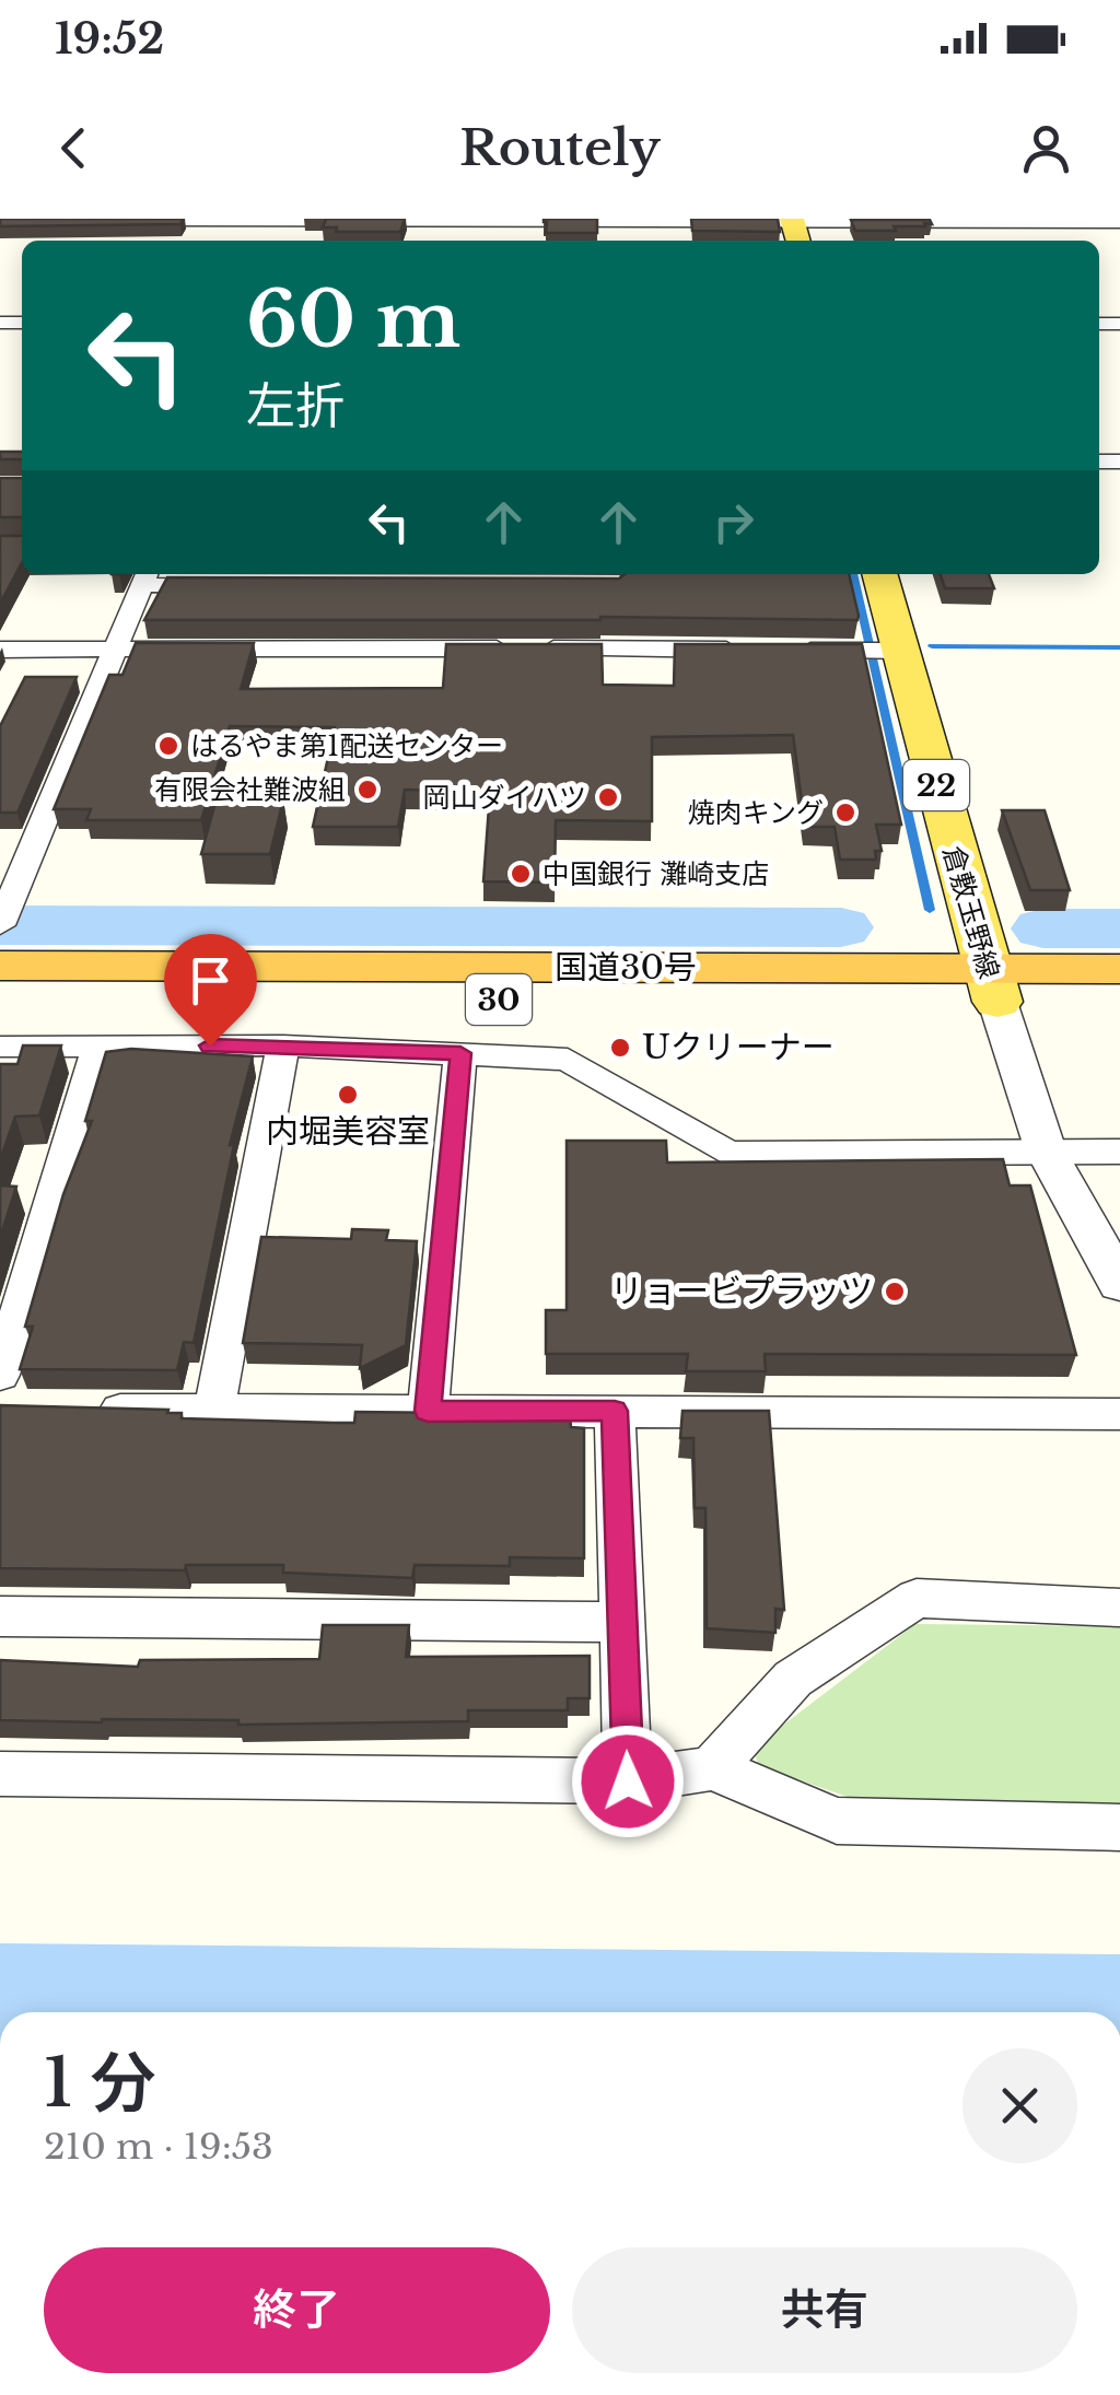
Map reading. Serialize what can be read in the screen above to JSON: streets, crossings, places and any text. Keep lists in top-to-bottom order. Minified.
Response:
{"streets":{"highway":["国道30号","30"],"main road":["22","倉敷玉野線"]},"crossings":[["倉敷玉野線","国道30号"]],"places":["はるやま第1配送センター","有限会社難波組","岡山ダイハツ","焼肉キング","中国銀行 灘崎支店","Uクリーナー","内堀美容室","リョービプラッツ"],"page":{"status":"19:52","header":"Routely","turn":["60 m","左折"],"heading":["1 分","210 m · 19:53"],"buttons":["終了","共有"]}}
